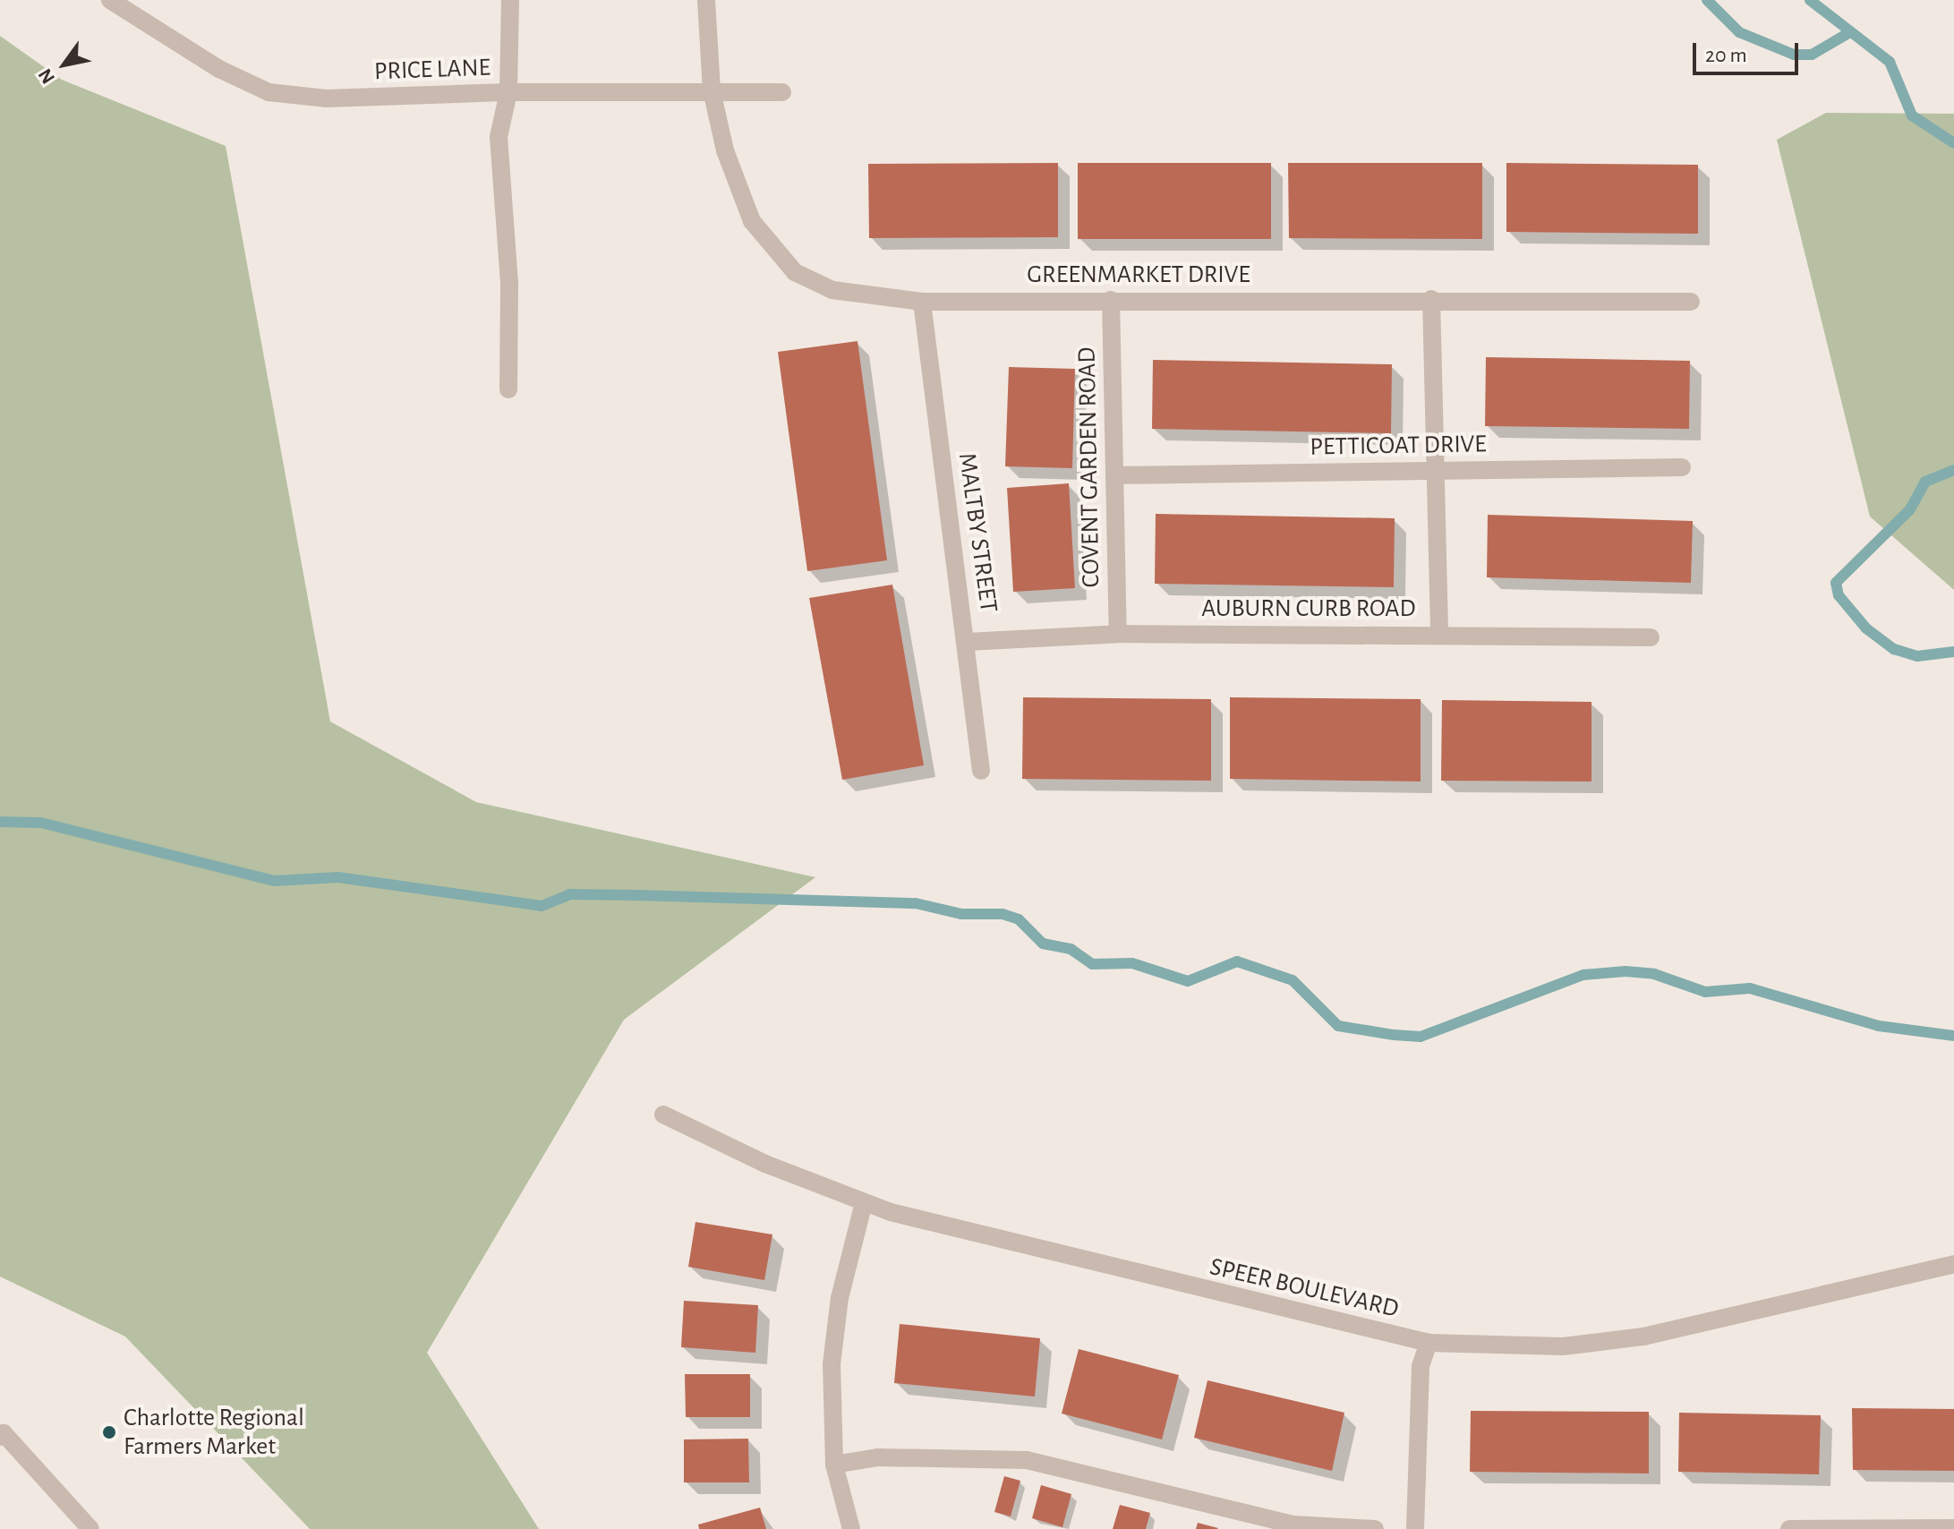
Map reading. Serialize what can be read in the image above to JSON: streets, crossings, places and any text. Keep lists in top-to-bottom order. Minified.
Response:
{"streets":{"street":["PRICE LANE","GREENMARKET DRIVE","PETTICOAT DRIVE","COVENT GARDEN ROAD","MALTBY STREET","AUBURN CURB ROAD","SPEER BOULEVARD"]},"crossings":[["PRICE LANE","GREENMARKET DRIVE"],["GREENMARKET DRIVE","COVENT GARDEN ROAD"],["GREENMARKET DRIVE","MALTBY STREET"],["PETTICOAT DRIVE","COVENT GARDEN ROAD"],["COVENT GARDEN ROAD","AUBURN CURB ROAD"],["MALTBY STREET","AUBURN CURB ROAD"]],"places":["Charlotte Regional Farmers Market"],"scale_bar":"20 m","north":"bottom left"}
